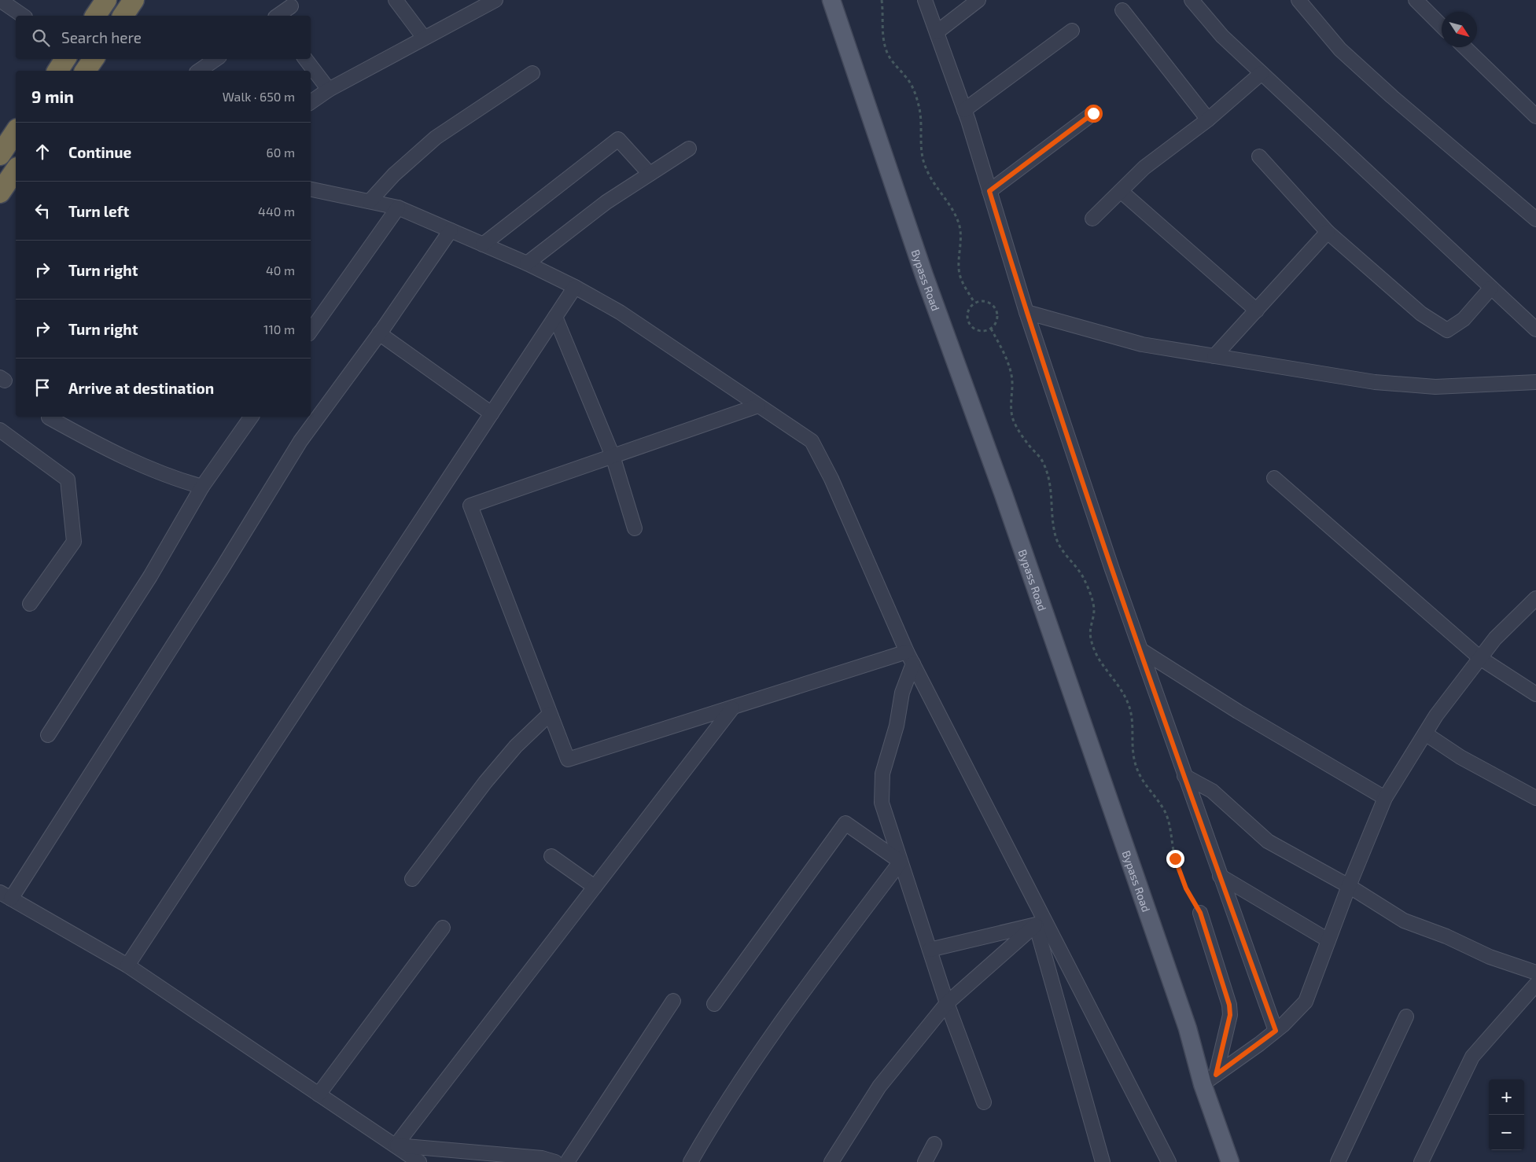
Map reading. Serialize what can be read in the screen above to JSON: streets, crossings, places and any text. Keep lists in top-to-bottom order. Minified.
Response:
{"streets":{"main road":["Bypass Road"]},"north":"bottom right","page":{"search":"Search here","heading":["9 min","Walk · 650 m"],"list":[["Continue","60 m"],["Turn left","440 m"],["Turn right","40 m"],["Turn right","110 m"],"Arrive at destination"],"map_buttons":["+","−"]}}
